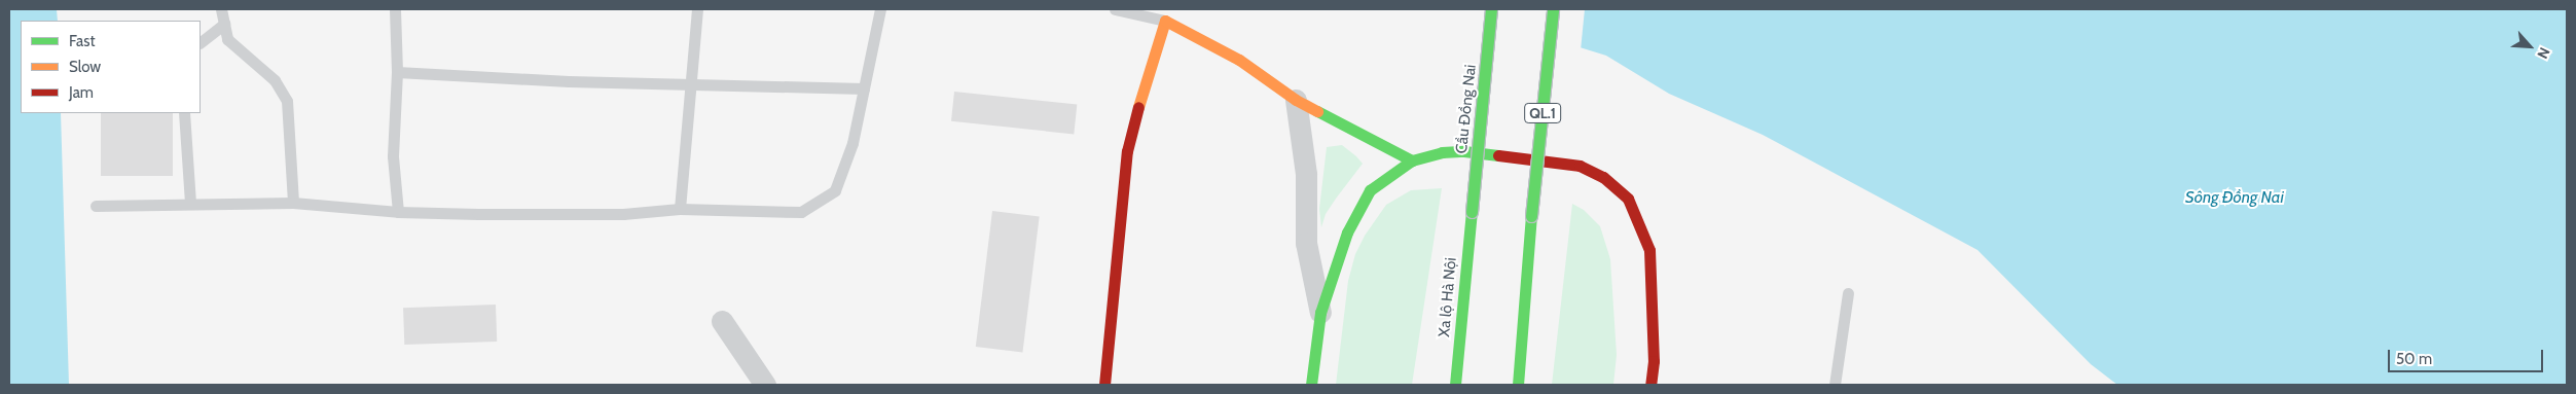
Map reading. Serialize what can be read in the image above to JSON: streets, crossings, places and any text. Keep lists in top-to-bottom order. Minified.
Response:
{"streets":{"main road":["Cầu Đồng Nai","QL.1","Xa lộ Hà Nội"]},"crossings":[["Cầu Đồng Nai","Xa lộ Hà Nội"]],"water":["Sông Đồng Nai"],"legend":["Fast","Slow","Jam"],"scale_bar":"50 m","north":"bottom right"}
